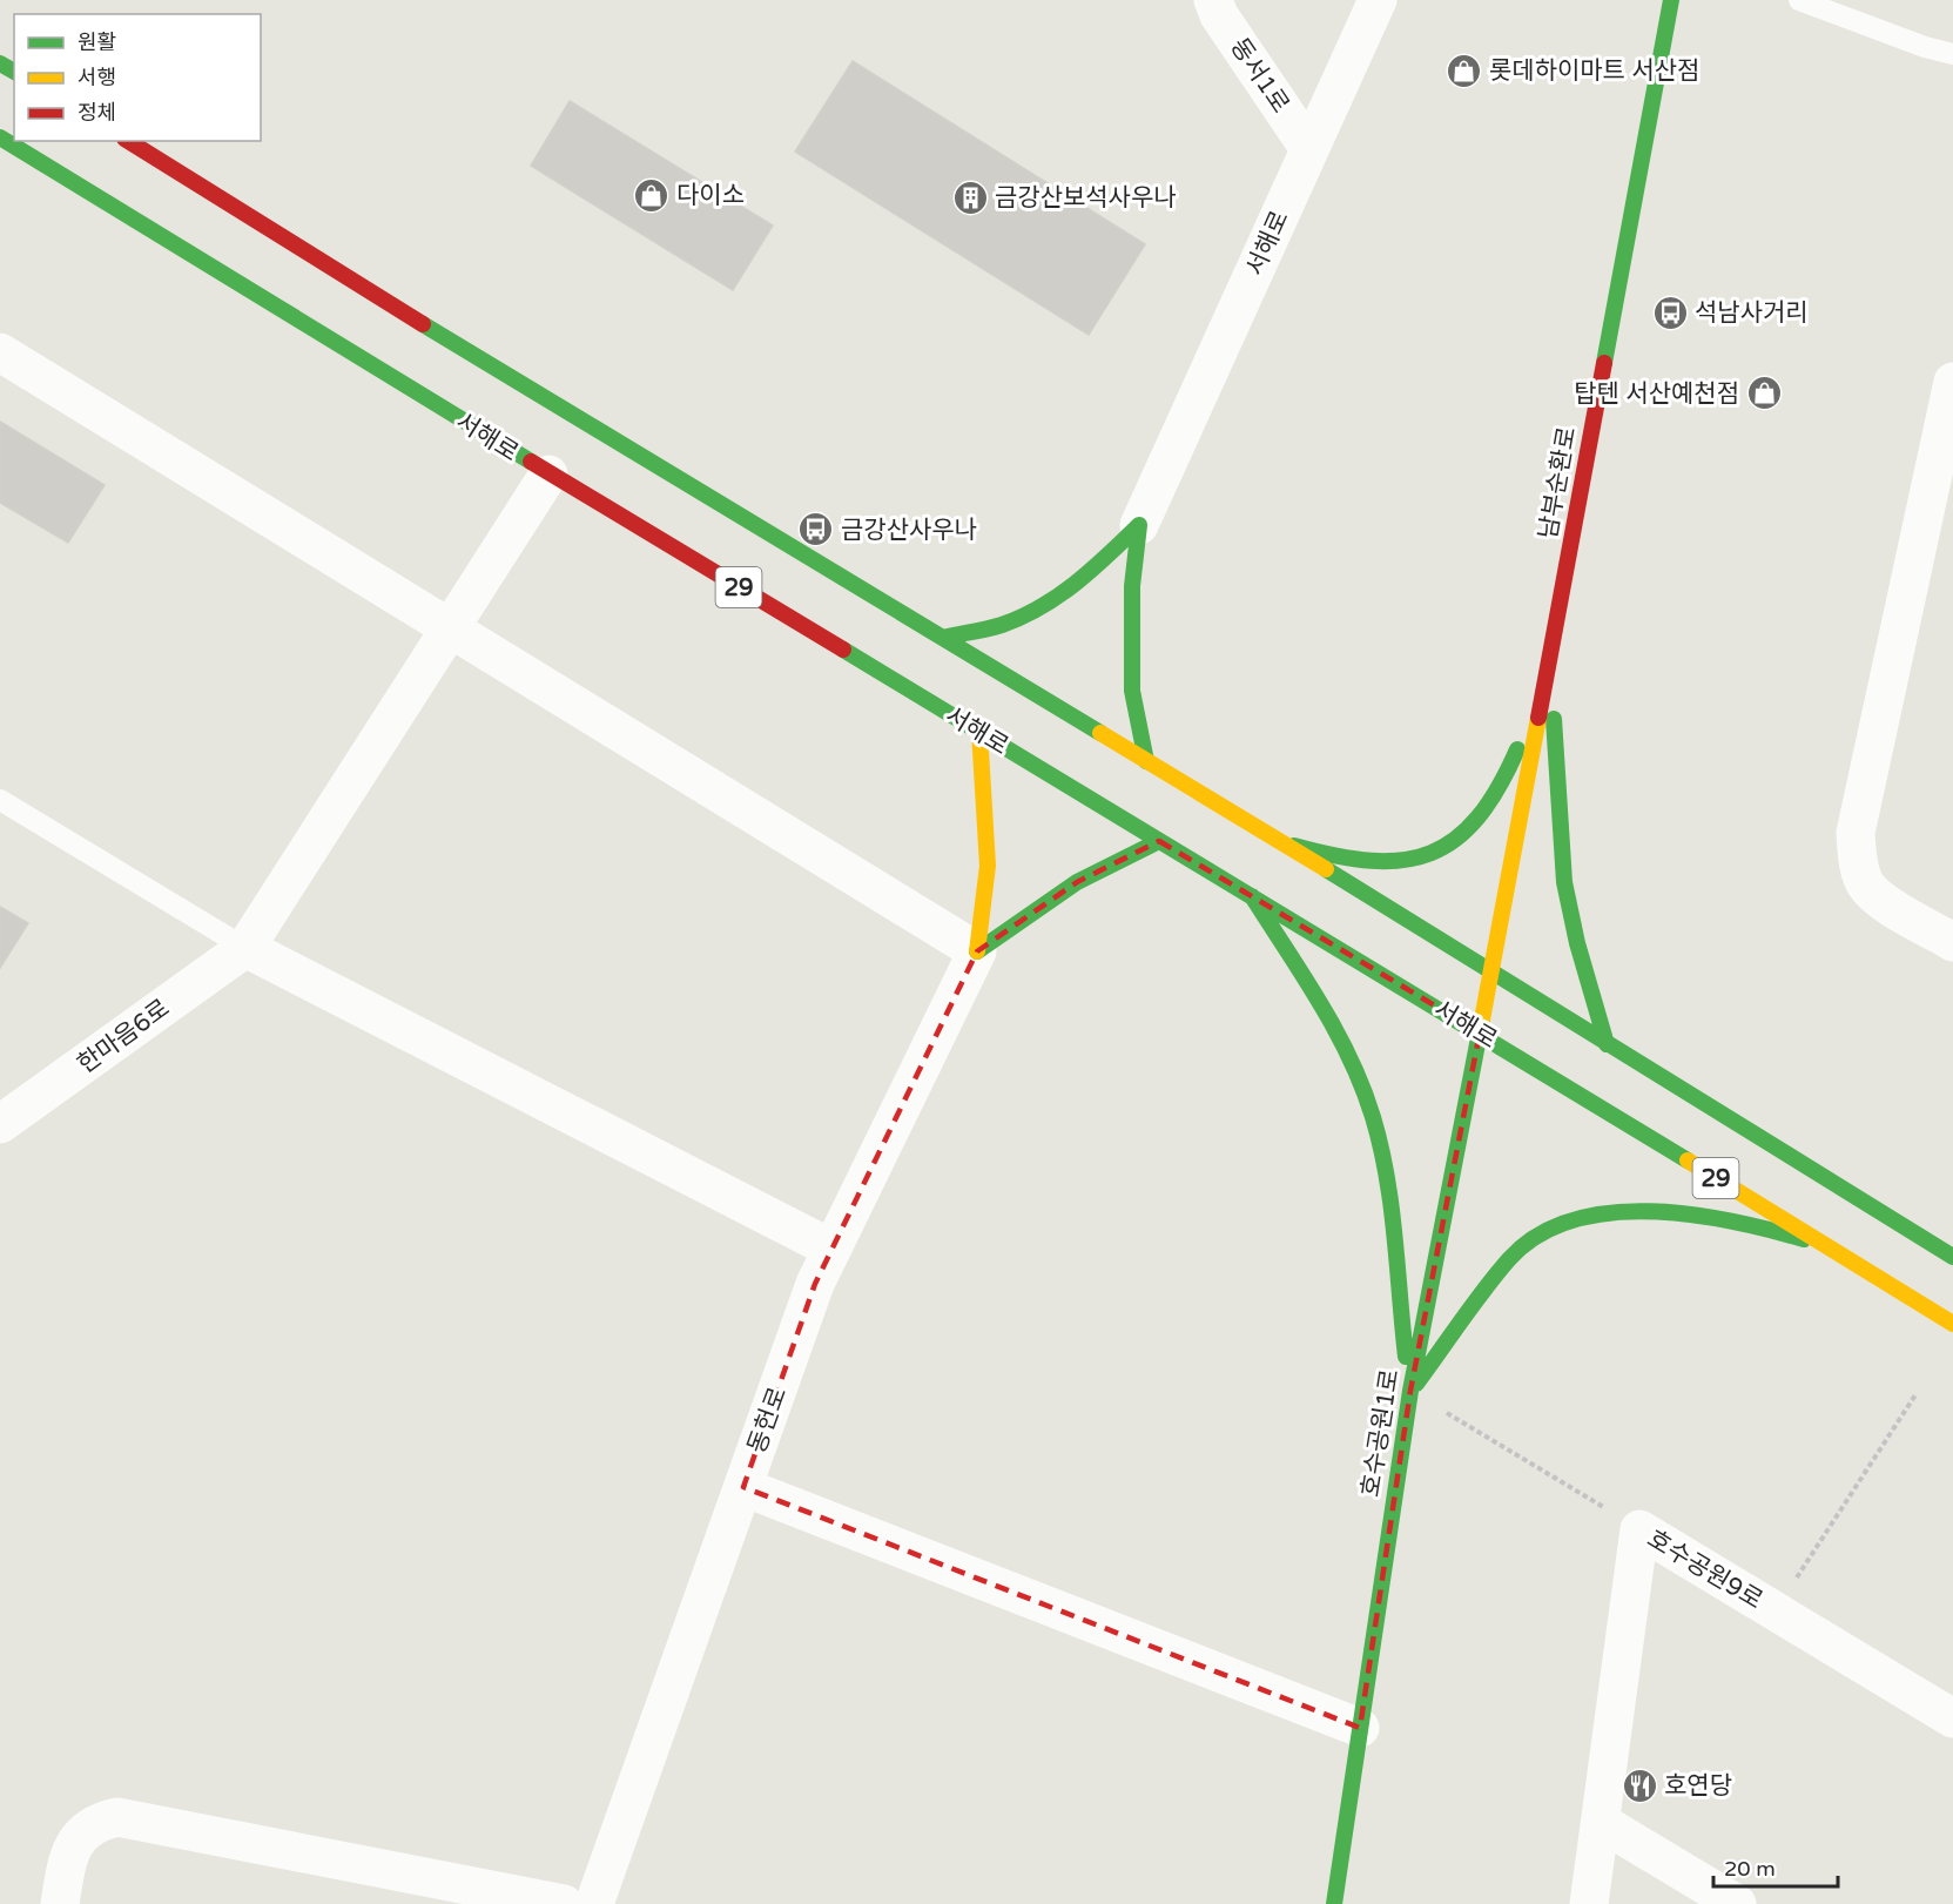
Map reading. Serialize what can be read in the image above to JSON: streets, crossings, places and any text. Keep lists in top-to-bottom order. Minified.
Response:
{"streets":{"main road":["서해로","남부순환로","29","호수공원1로"],"street":["동서1로","한마음6로","동헌로","호수공원9로"]},"crossings":[["동서1로","서해로"],["서해로","호수공원1로"],["남부순환로","29"],["남부순환로","호수공원1로"],["29","호수공원1로"]],"places":{"shop":["롯데하이마트 서산점","다이소","탑텐 서산예천점"],"building":["금강산보석사우나"],"bus stop":["석남사거리","금강산사우나"],"restaurant":["호연당"]},"legend":["원활","서행","정체"],"scale_bar":"20 m"}
